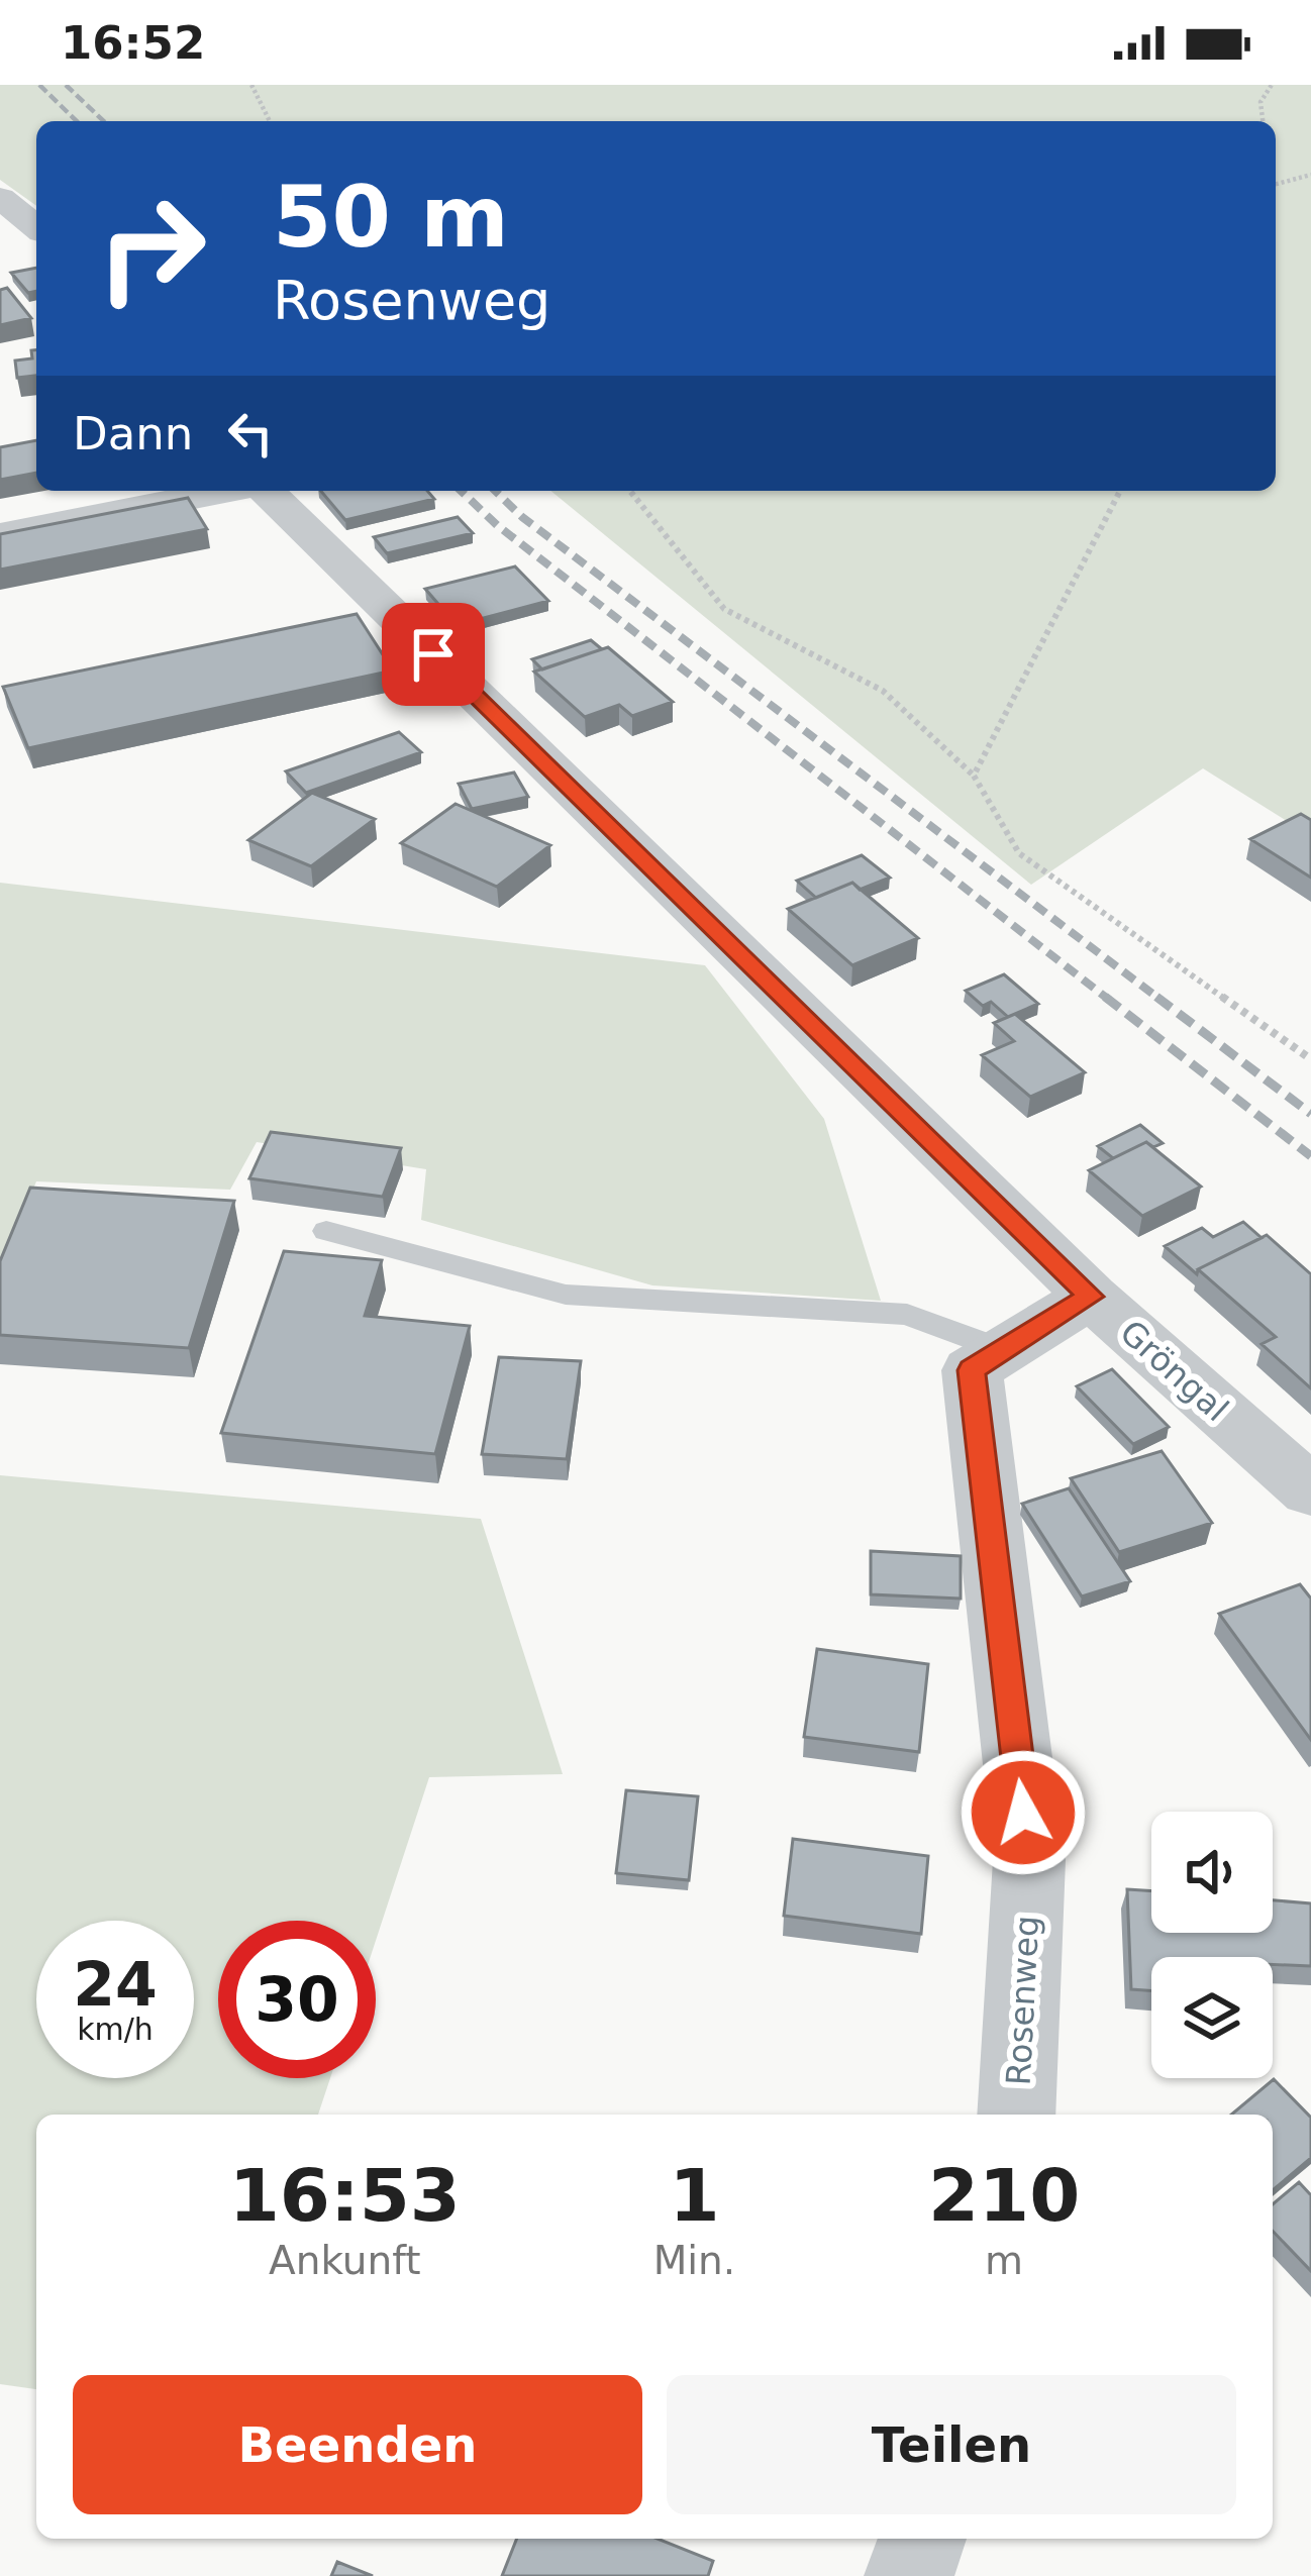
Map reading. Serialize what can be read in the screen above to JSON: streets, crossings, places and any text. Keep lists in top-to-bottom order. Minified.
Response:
{"streets":{"street":["Gröngal","Rosenweg"]},"crossings":[["Gröngal","Rosenweg"]],"page":{"status":"16:52","turn":["50 m","Rosenweg"],"then":"Dann","speed":"24 km/h","limit":"30","eta":["16:53","Ankunft","1","Min.","210","m"],"buttons":["Beenden","Teilen"]}}
